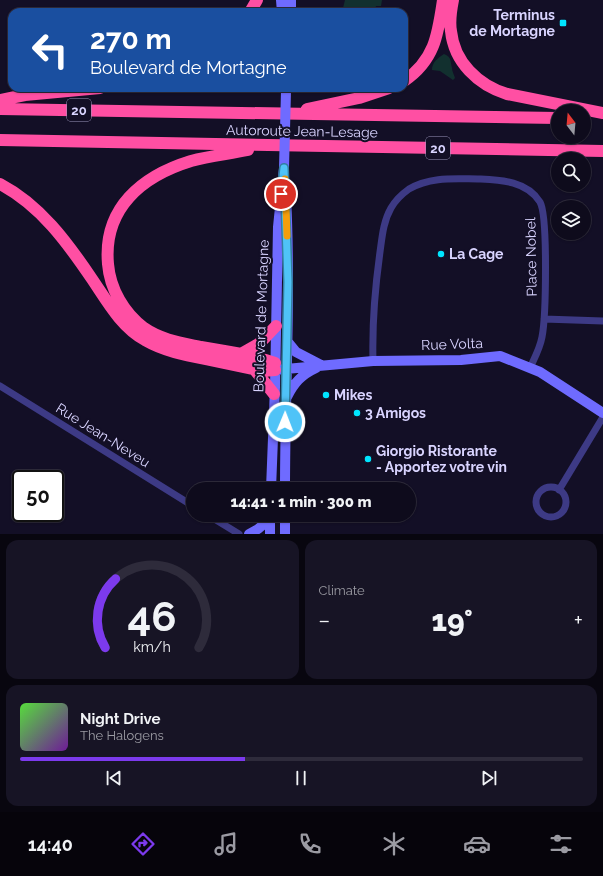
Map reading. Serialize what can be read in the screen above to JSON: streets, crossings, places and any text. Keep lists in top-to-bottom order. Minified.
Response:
{"streets":{"highway":["20","Autoroute Jean-Lesage"],"main road":["Boulevard de Mortagne","Rue Volta"],"street":["Place Nobel","Rue Jean-Neveu"]},"crossings":[["Place Nobel","Rue Volta"],["Boulevard de Mortagne","Rue Volta"]],"places":{"transit":["Terminus de Mortagne"],"other":["La Cage","Mikes","3 Amigos","Giorgio Ristorante - Apportez votre vin"]},"north":"top","page":{"turn":["270 m","Boulevard de Mortagne"],"limit":"50","trip":"14:41 · 1 min · 300 m","tile":"Climate","heat":["−","19°","+"],"song":["Night Drive","The Halogens"],"tabs":"14:40","gauge":["46","km/h"]}}
